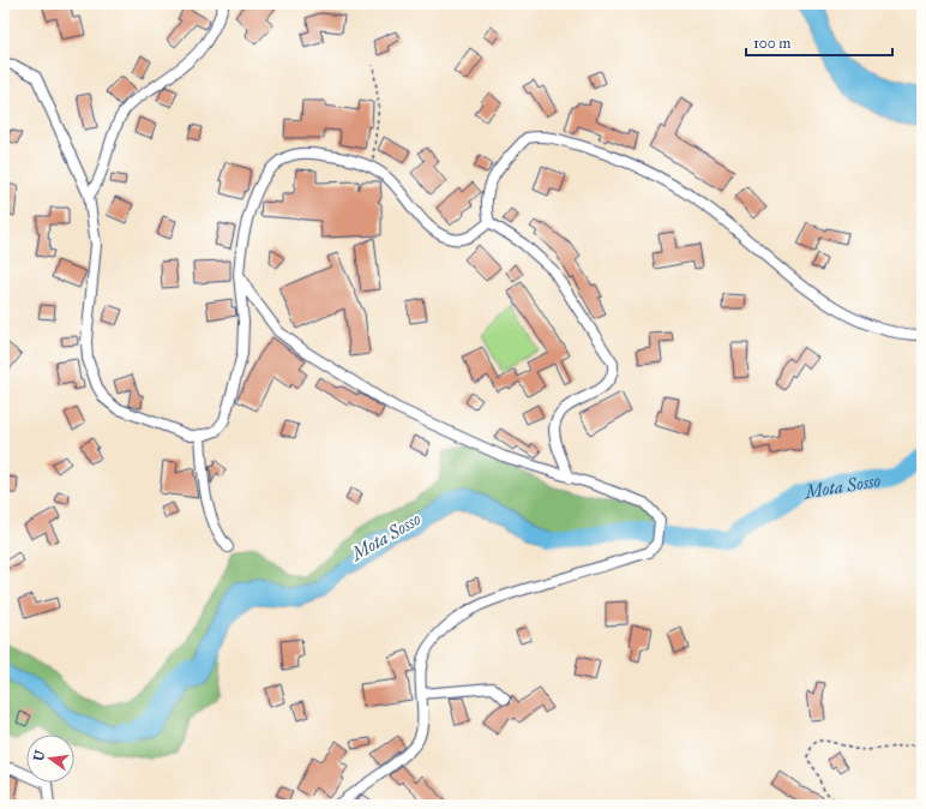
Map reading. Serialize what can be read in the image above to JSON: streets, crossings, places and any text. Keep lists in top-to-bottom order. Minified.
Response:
{"water":["Mota Sosso"],"scale_bar":"100 m","north":"left"}
